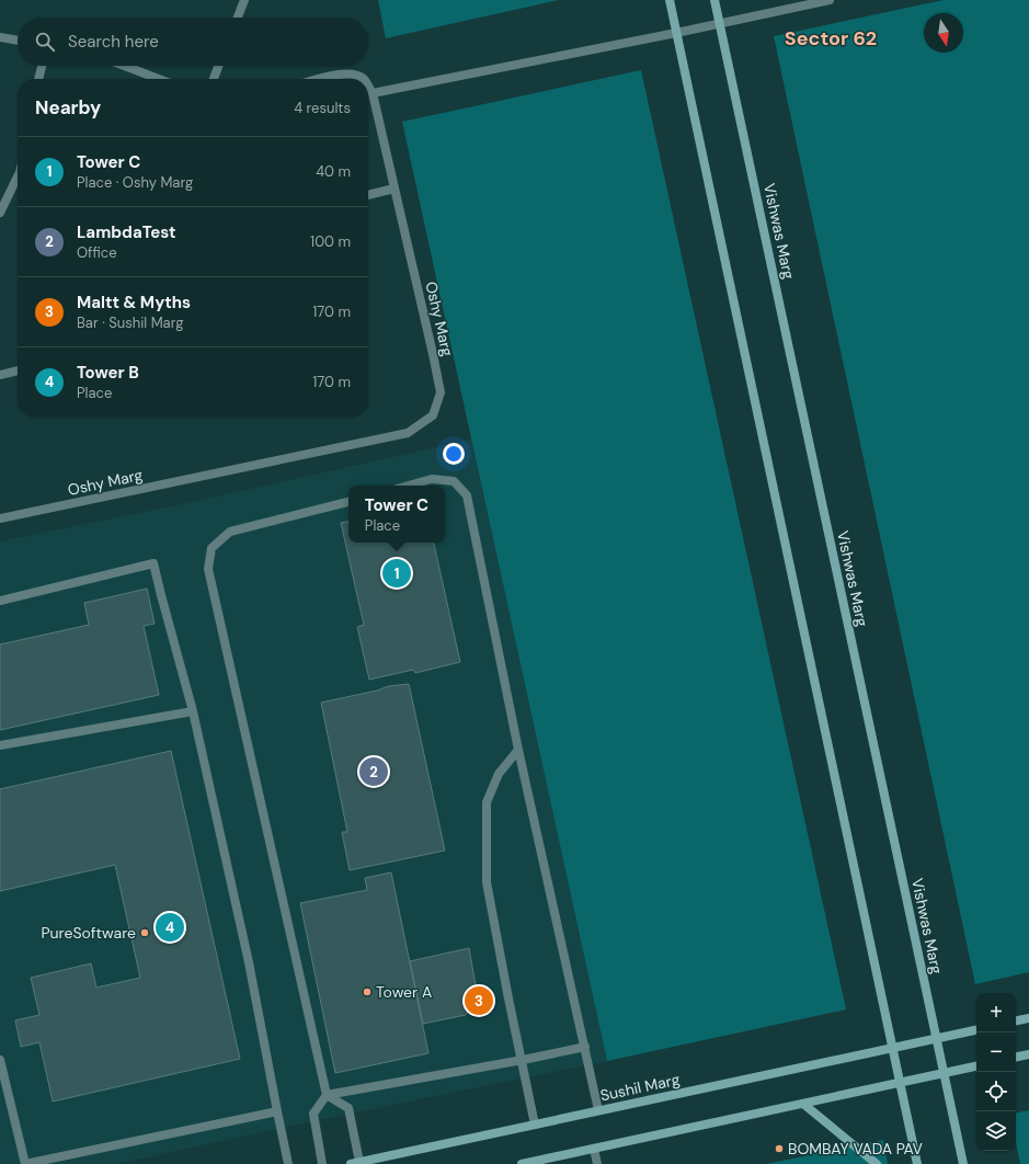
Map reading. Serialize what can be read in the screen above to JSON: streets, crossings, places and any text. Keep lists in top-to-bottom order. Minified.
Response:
{"streets":{"street":["Vishwas Marg","Oshy Marg","Sushil Marg"]},"crossings":[["Vishwas Marg","Sushil Marg"]],"districts":["Sector 62"],"places":["PureSoftware","Tower A","BOMBAY VADA PAV"],"north":"bottom","page":{"search":"Search here","heading":["Nearby","4 results"],"list":[{"mark":"1","name":"Tower C","note":"Place · Oshy Marg","value":"40 m"},{"mark":"2","name":"LambdaTest","note":"Office","value":"100 m"},{"mark":"3","name":"Maltt & Myths","note":"Bar · Sushil Marg","value":"170 m"},{"mark":"4","name":"Tower B","note":"Place","value":"170 m"}],"popup":["Tower C","Place"],"pins":["1","2","4","3"],"map_buttons":["+","−"]}}
